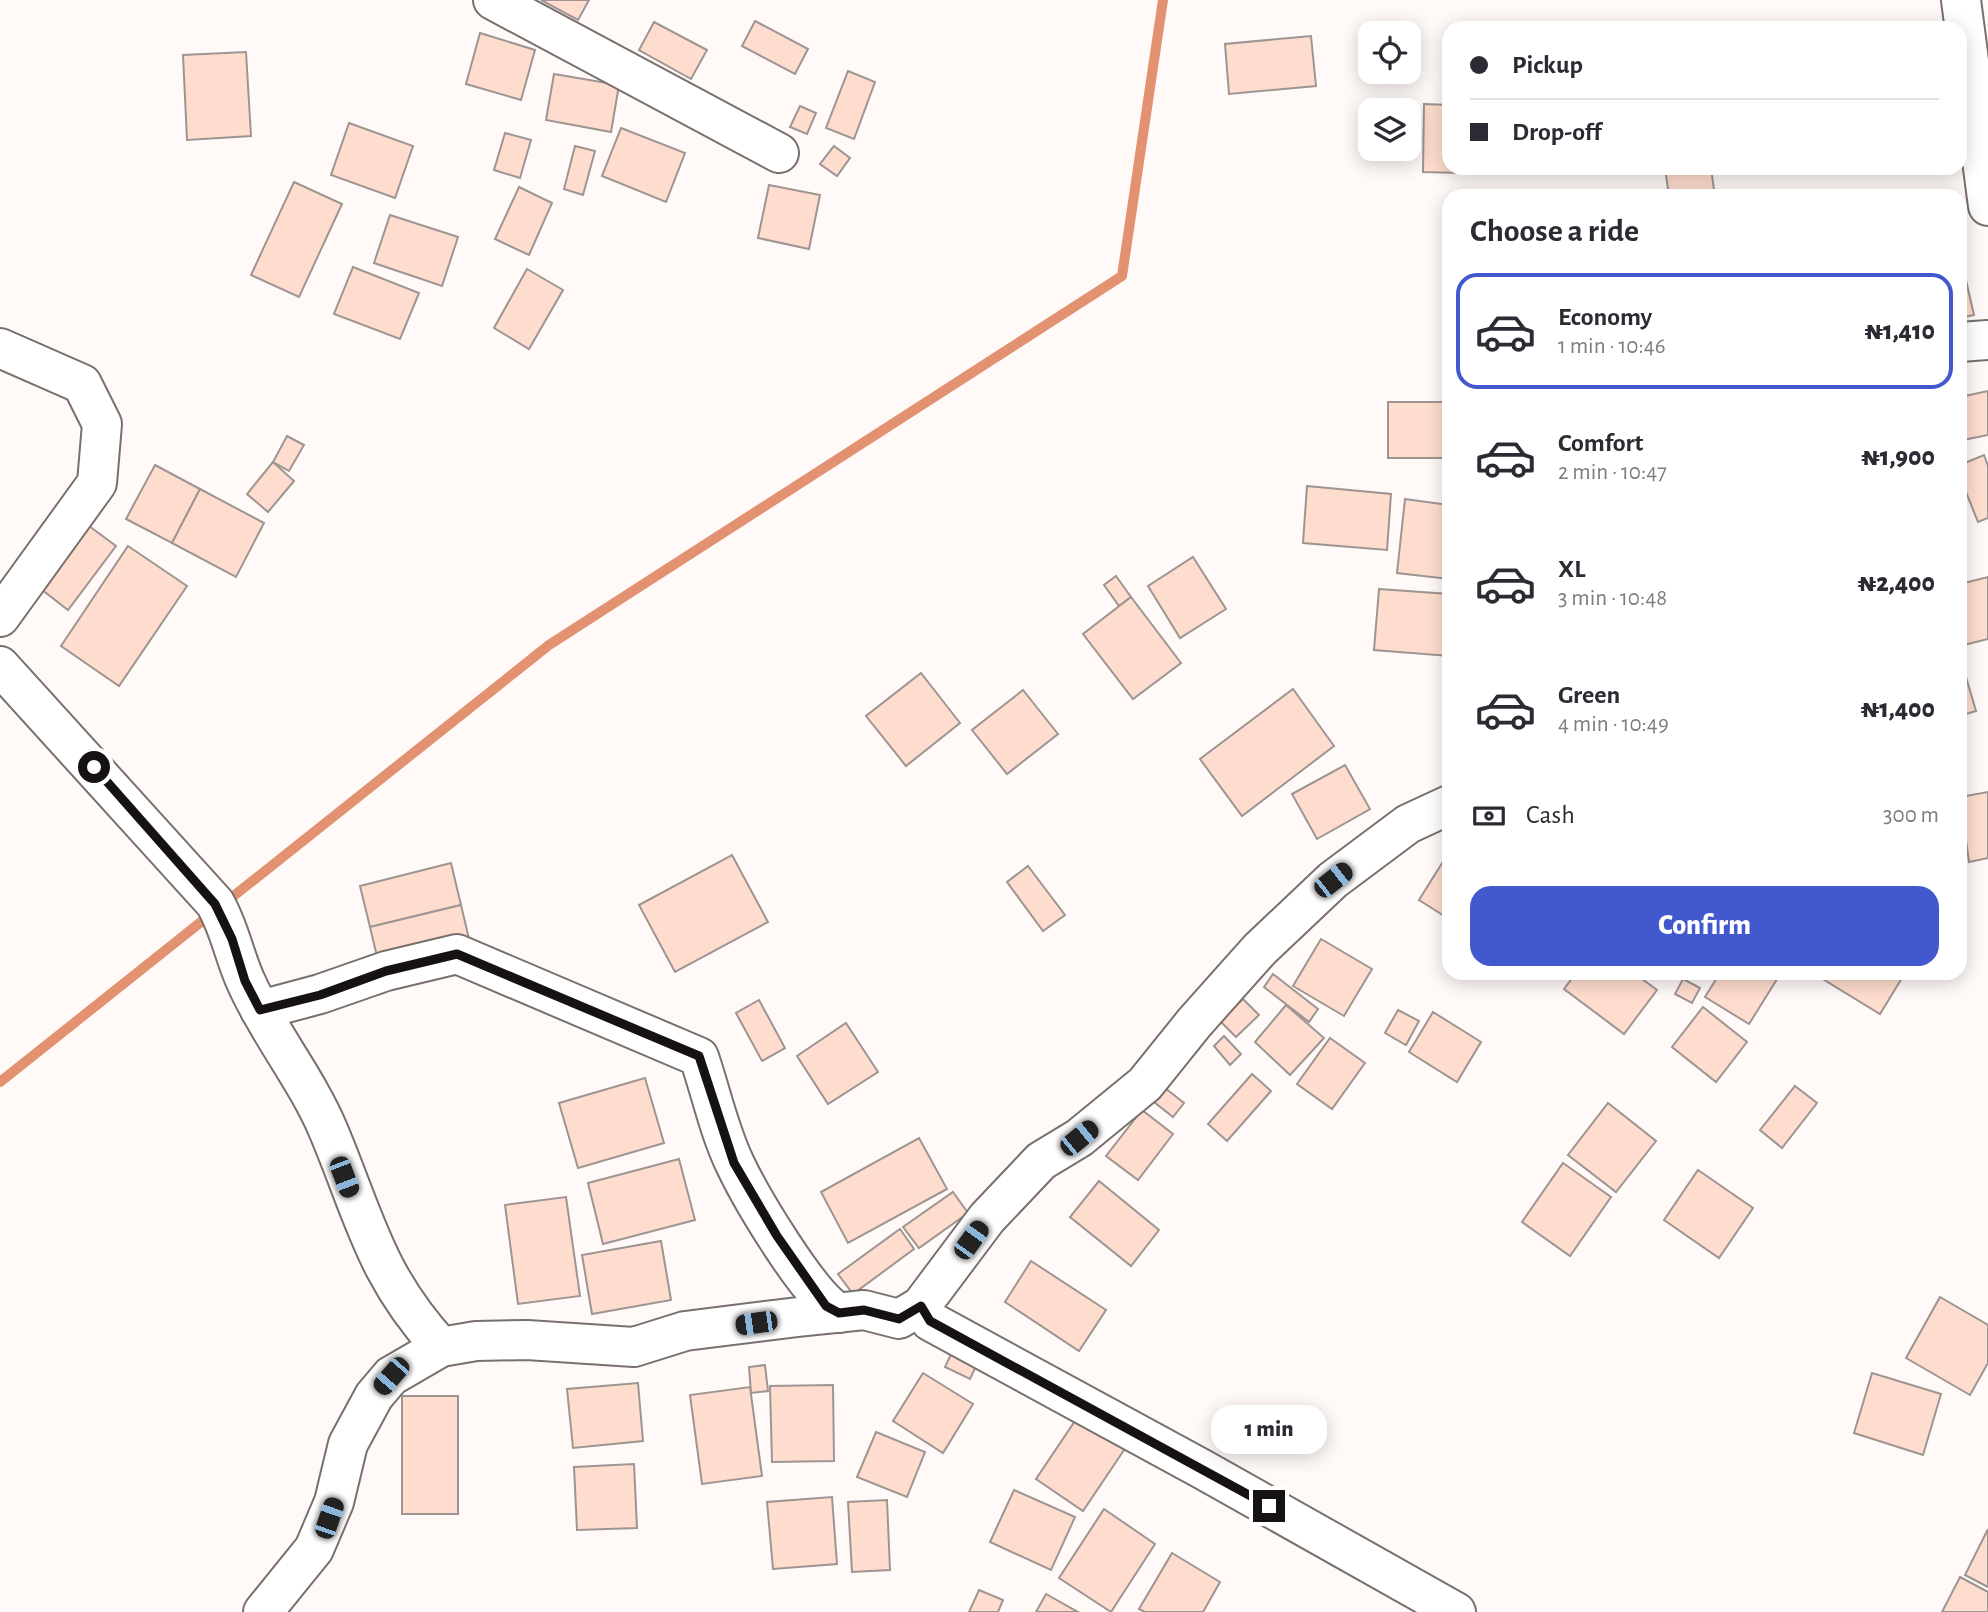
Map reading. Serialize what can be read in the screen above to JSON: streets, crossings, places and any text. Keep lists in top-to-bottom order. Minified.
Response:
{"page":{"banner":["Pickup","Drop-off"],"heading":"Choose a ride","list":[{"name":"Economy","note":"1 min · 10:46","value":"₦1,410"},{"name":"Comfort","note":"2 min · 10:47","value":"₦1,900"},{"name":"XL","note":"3 min · 10:48","value":"₦2,400"},{"name":"Green","note":"4 min · 10:49","value":"₦1,400"}],"pay":["Cash","300 m"],"buttons":"Confirm","bubble":"1 min"}}
